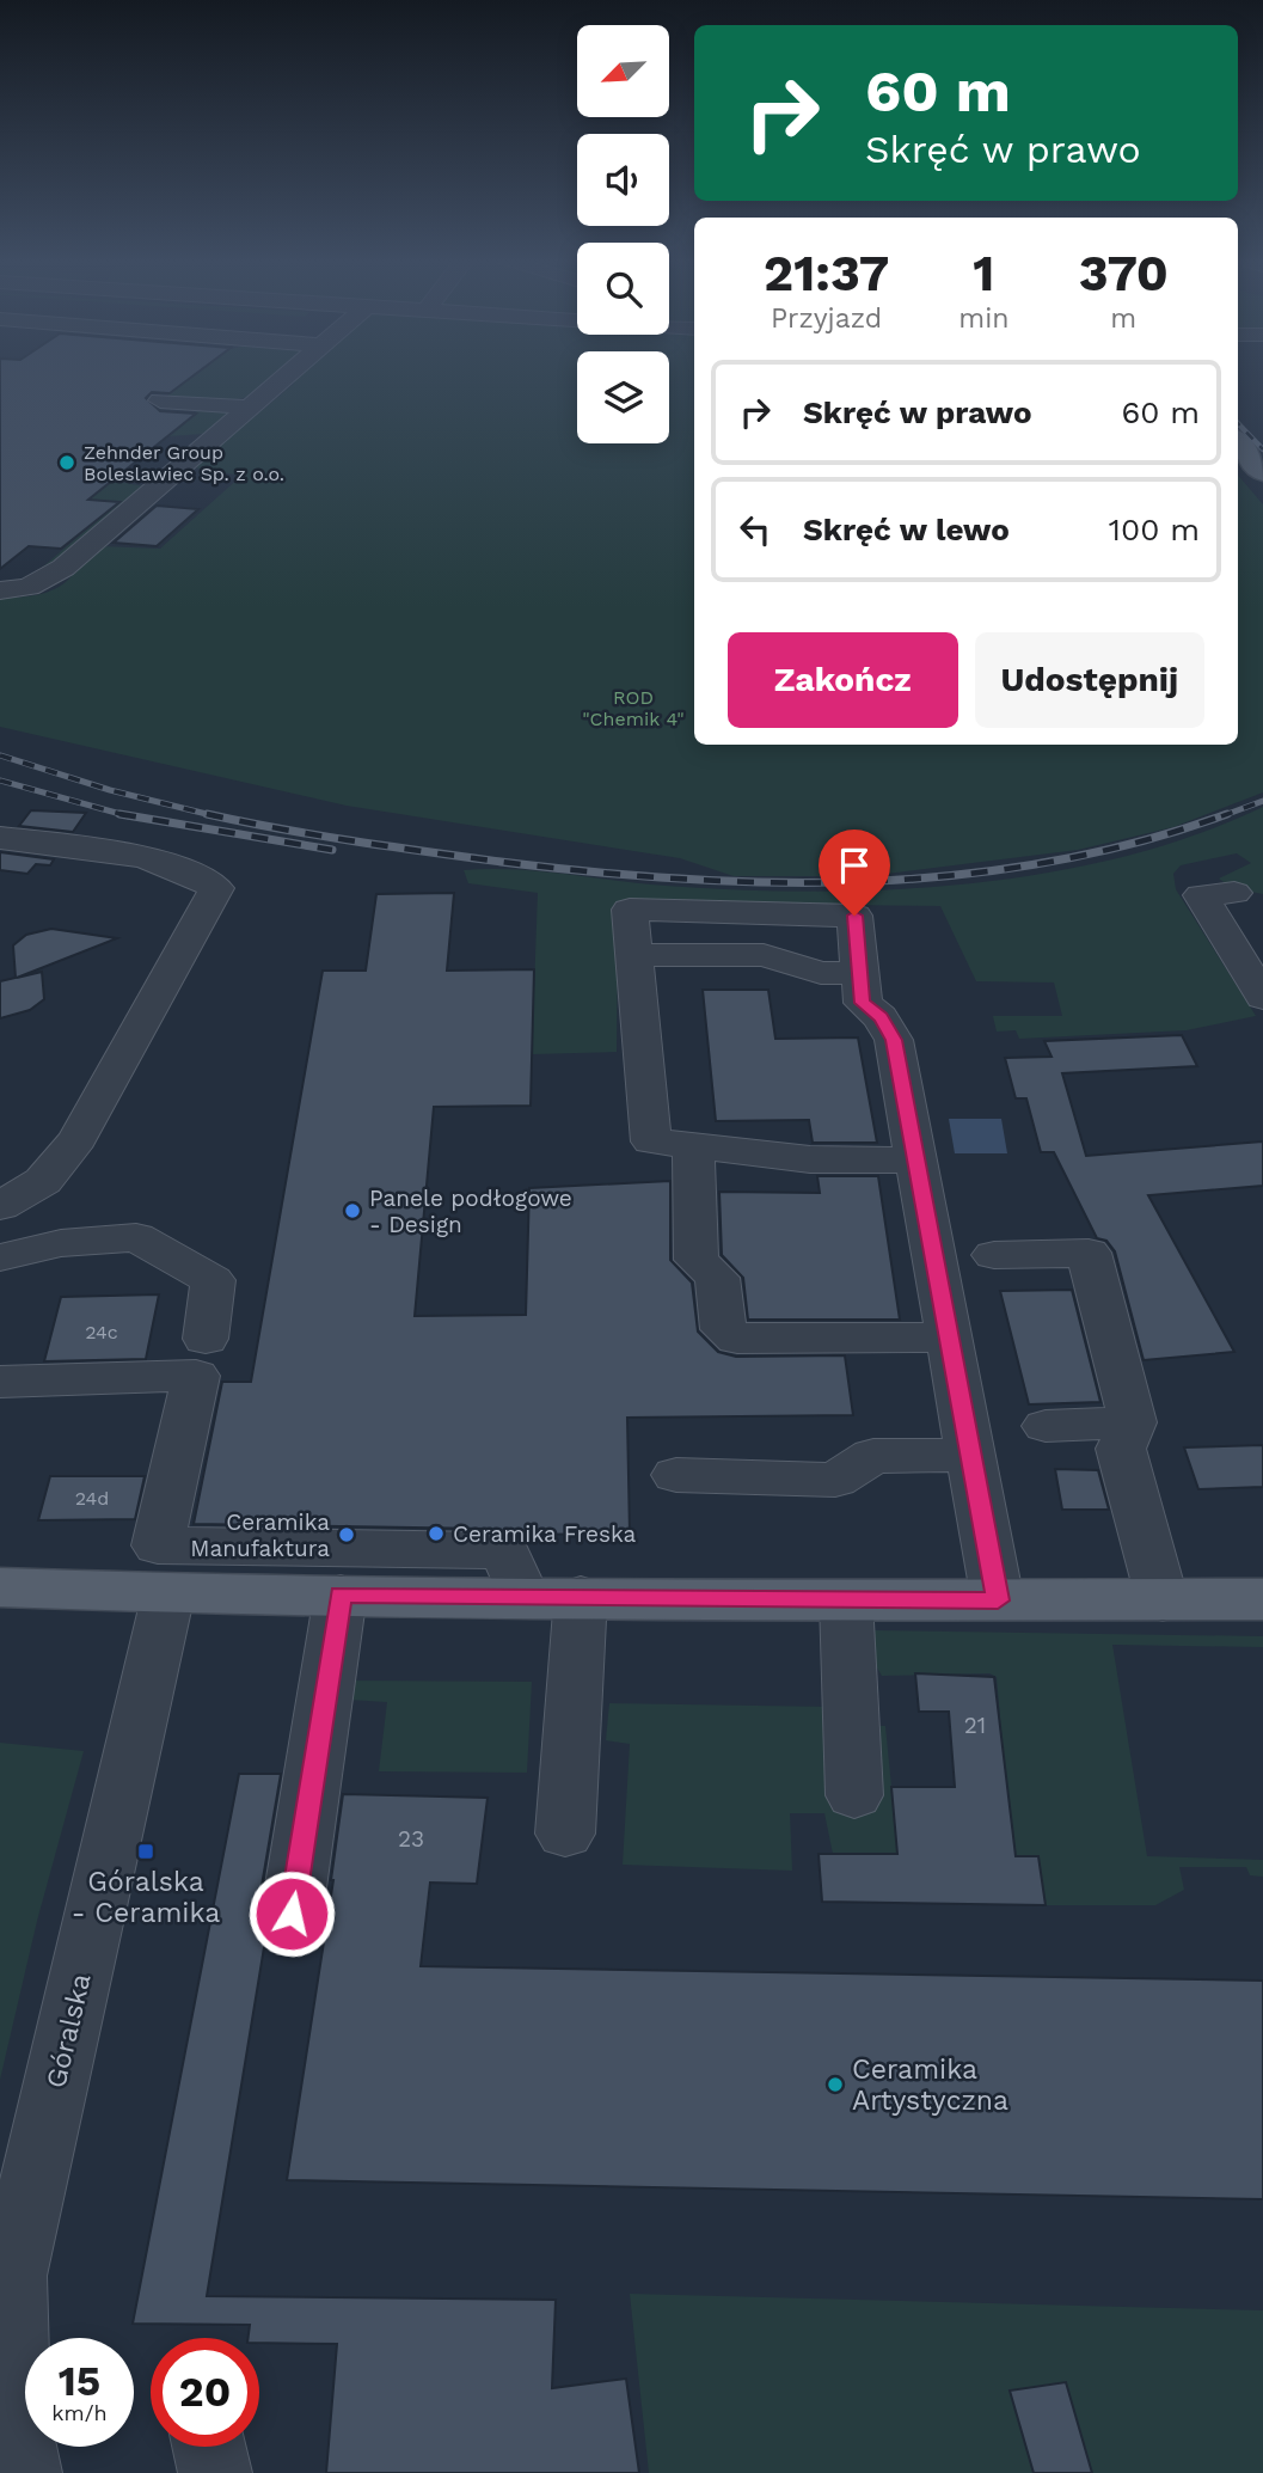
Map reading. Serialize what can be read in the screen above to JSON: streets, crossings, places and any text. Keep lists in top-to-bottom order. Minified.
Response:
{"streets":{"street":["Góralska"]},"parks":["ROD \"Chemik 4\""],"places":{"other":["Zehnder Group Boleslawiec Sp. z o.o.","Panele podłogowe - Design","Ceramika Freska","Ceramika Manufaktura","Ceramika Artystyczna"],"transit":["Góralska - Ceramika"]},"house_numbers":["24c","24d","21","23"],"north":"bottom left","page":{"turn":["60 m","Skręć w prawo"],"eta":["21:37","Przyjazd","1","min","370","m"],"list":[{"name":"Skręć w prawo","value":"60 m"},{"name":"Skręć w lewo","value":"100 m"}],"buttons":["Zakończ","Udostępnij"],"speed":"15 km/h","limit":"20"}}
